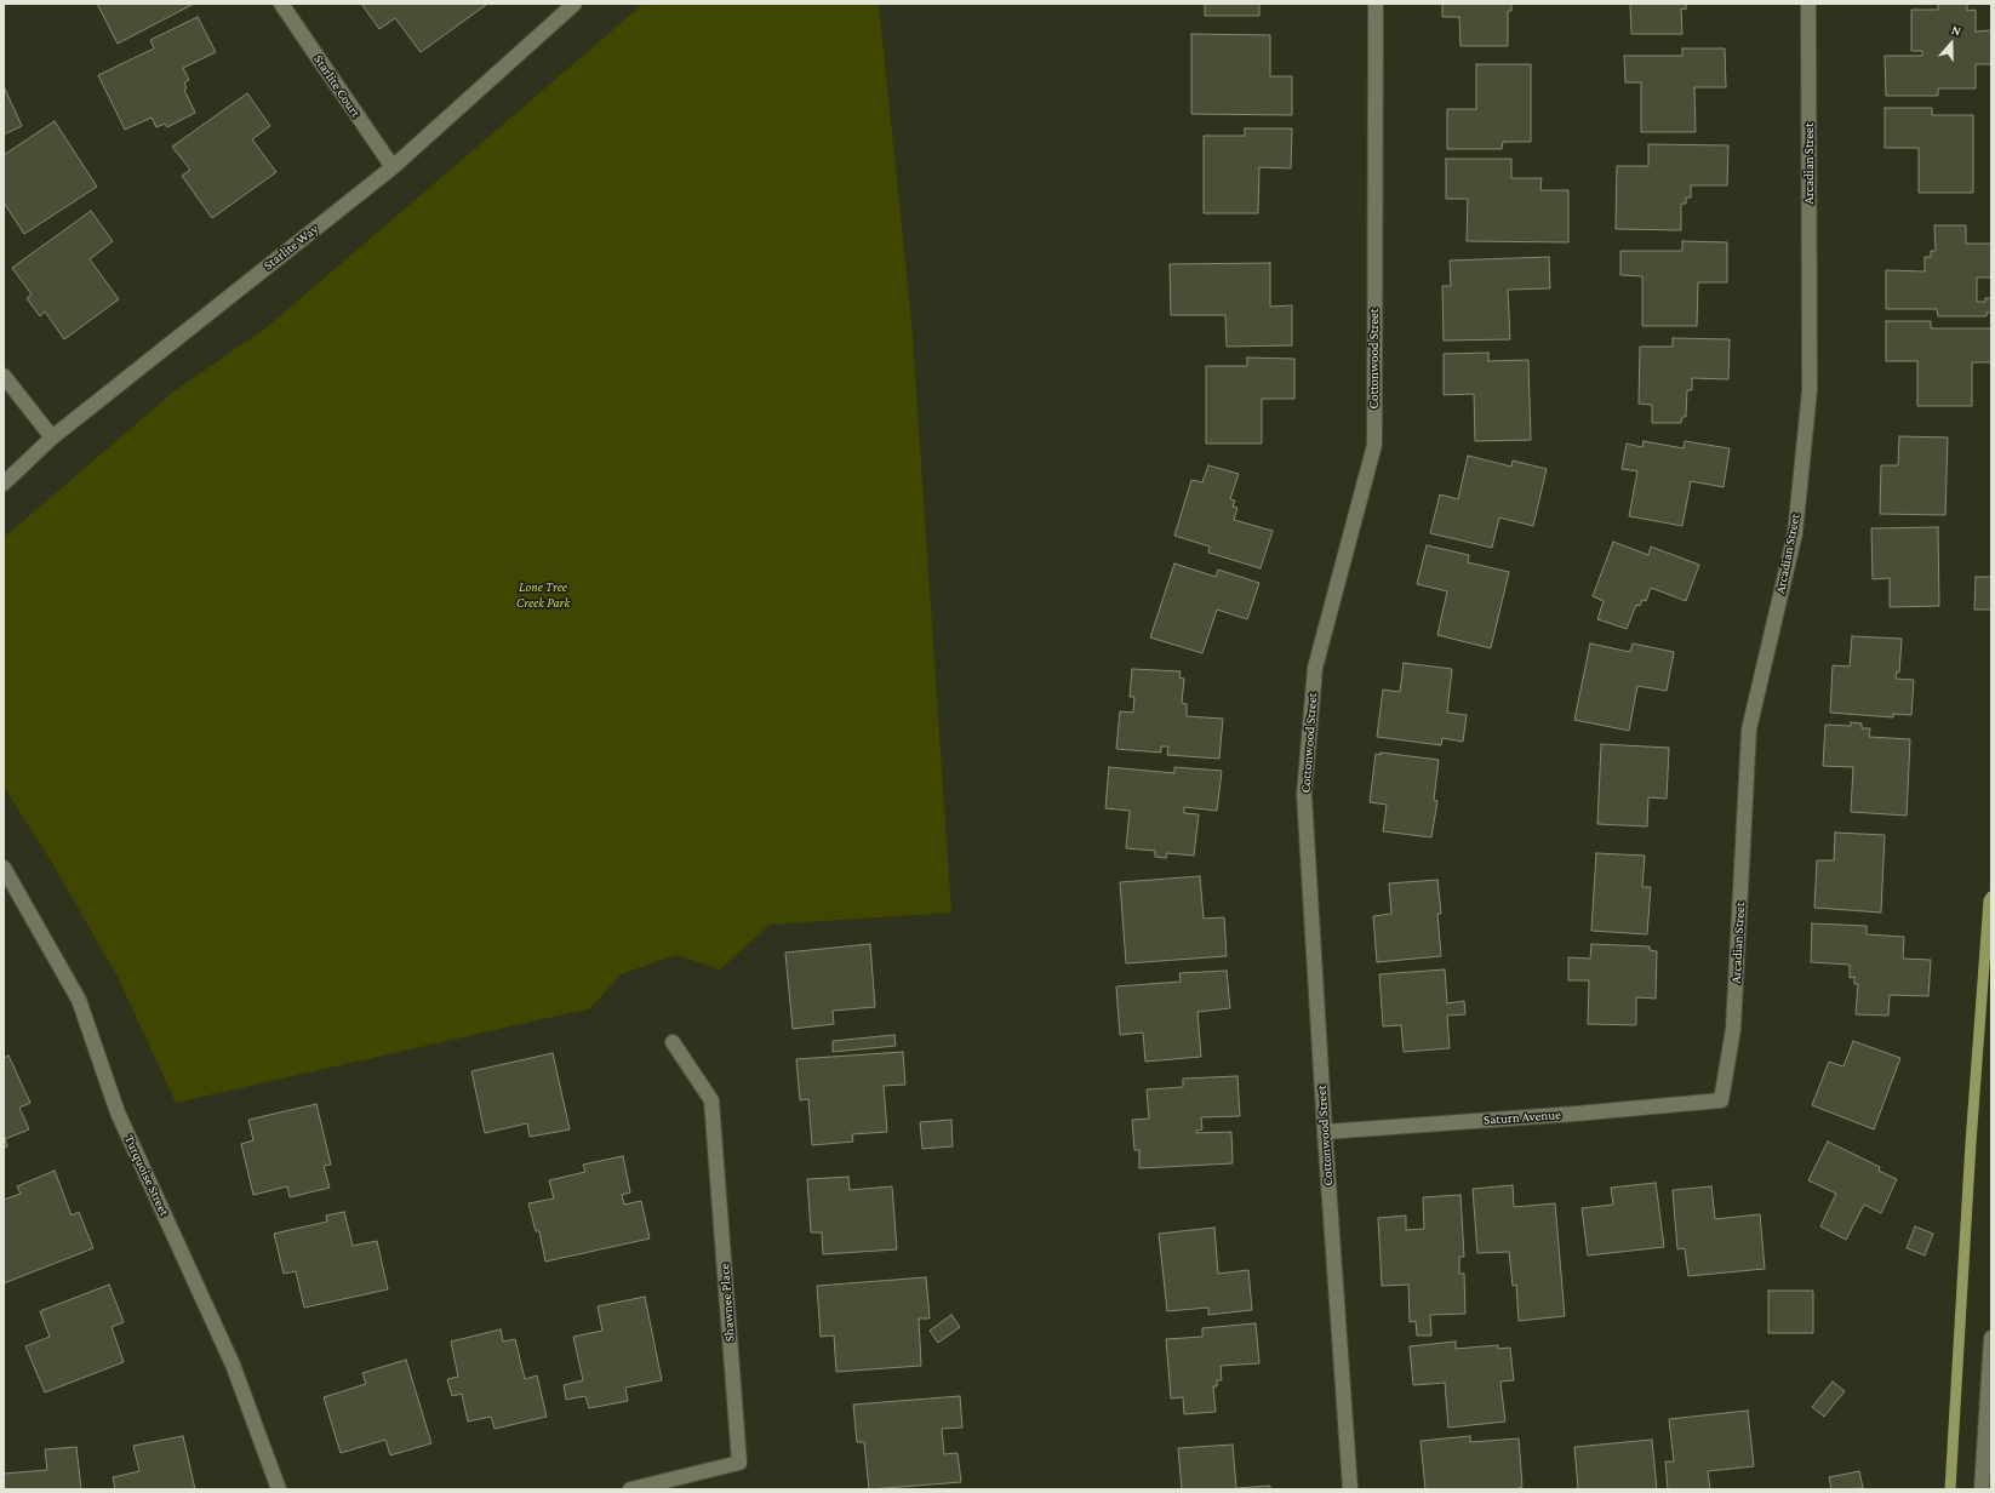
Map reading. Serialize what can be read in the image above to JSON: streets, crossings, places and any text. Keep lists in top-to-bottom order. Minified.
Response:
{"streets":{"street":["Starlite Court","Arcadian Street","Starlite Way","Cottonwood Street","Saturn Avenue","Turquoise Street","Shawnee Place"]},"crossings":[["Starlite Court","Starlite Way"],["Arcadian Street","Saturn Avenue"],["Cottonwood Street","Saturn Avenue"]],"parks":["Lone Tree Creek Park"],"north":"top"}
